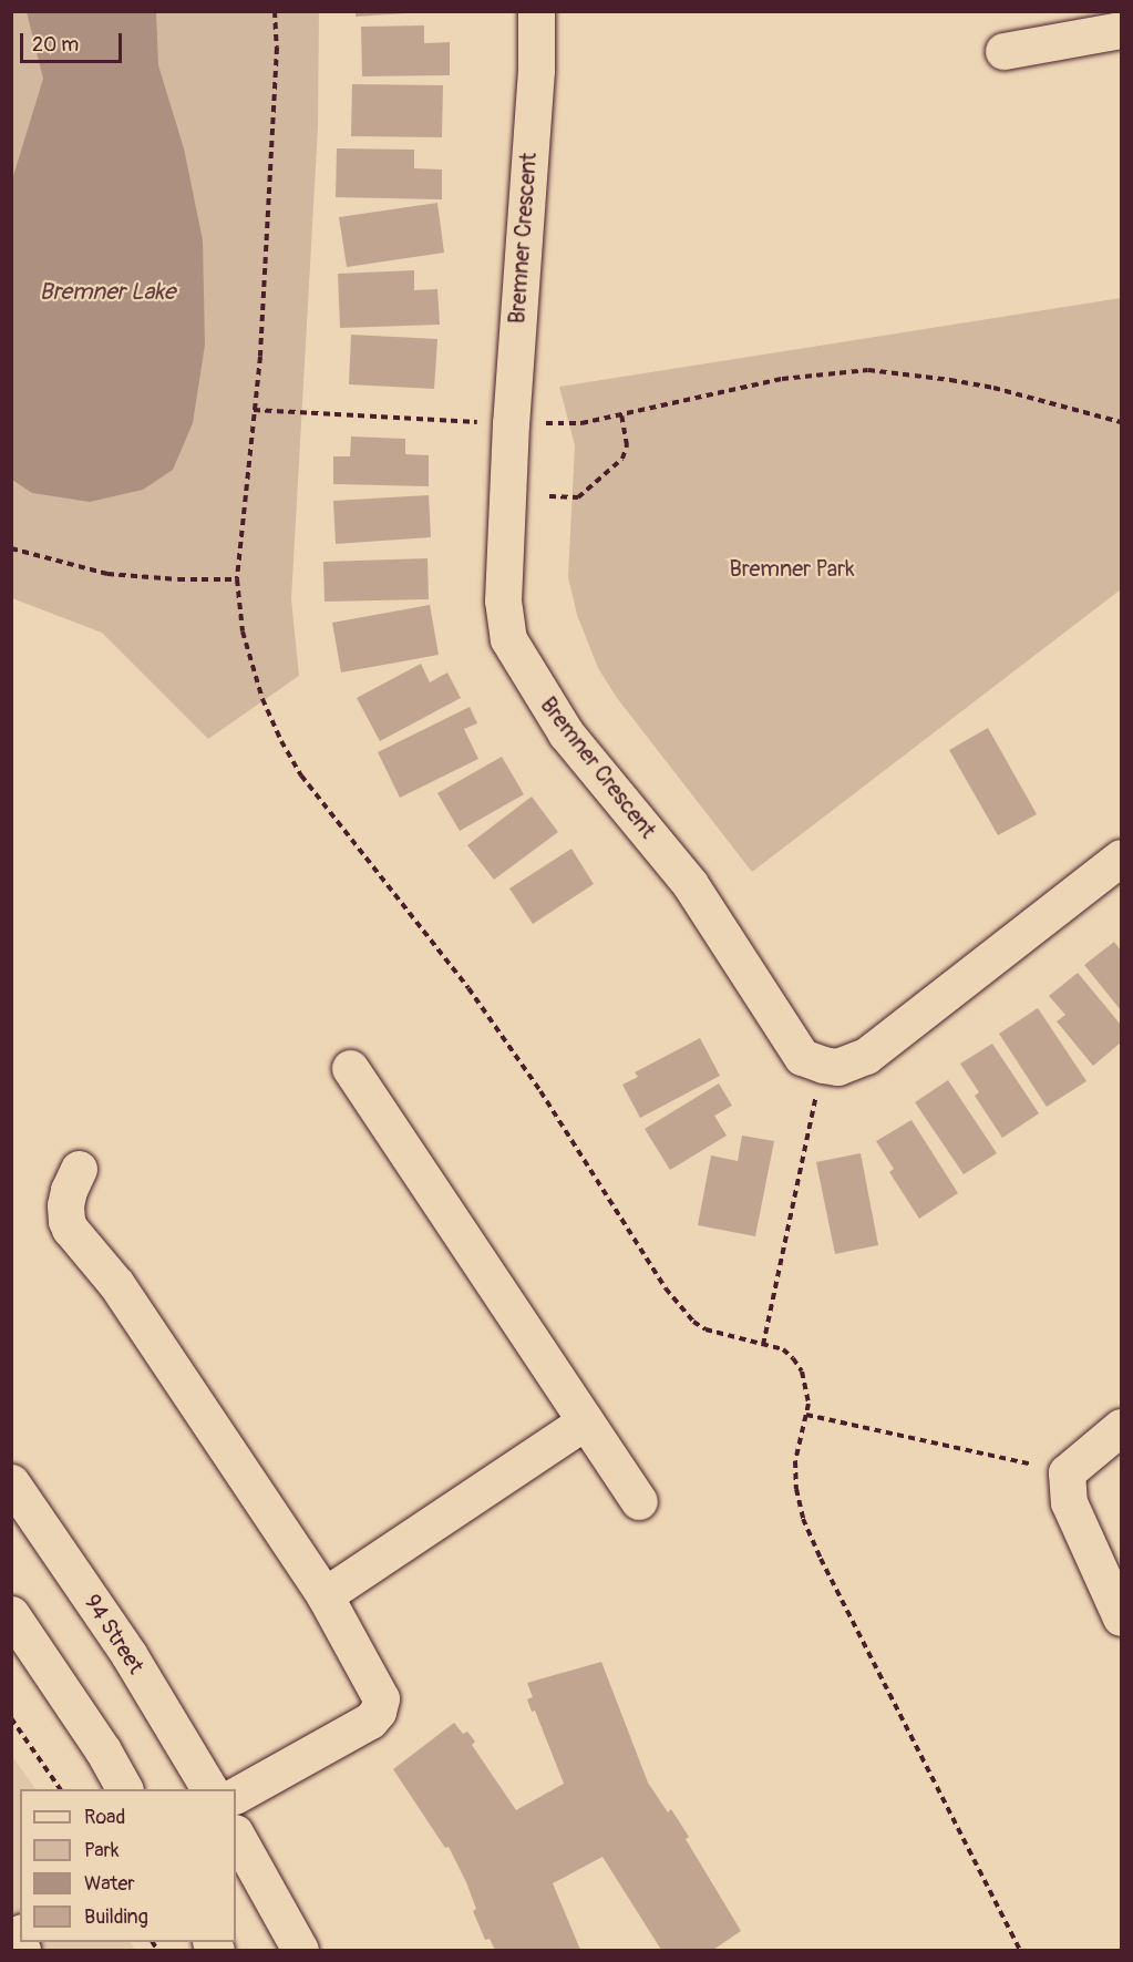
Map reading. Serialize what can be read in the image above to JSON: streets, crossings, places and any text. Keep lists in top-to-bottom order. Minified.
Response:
{"streets":{"street":["Bremner Crescent","94 Street"]},"water":["Bremner Lake"],"parks":["Bremner Park"],"legend":["Road","Park","Water","Building"],"scale_bar":"20 m"}
